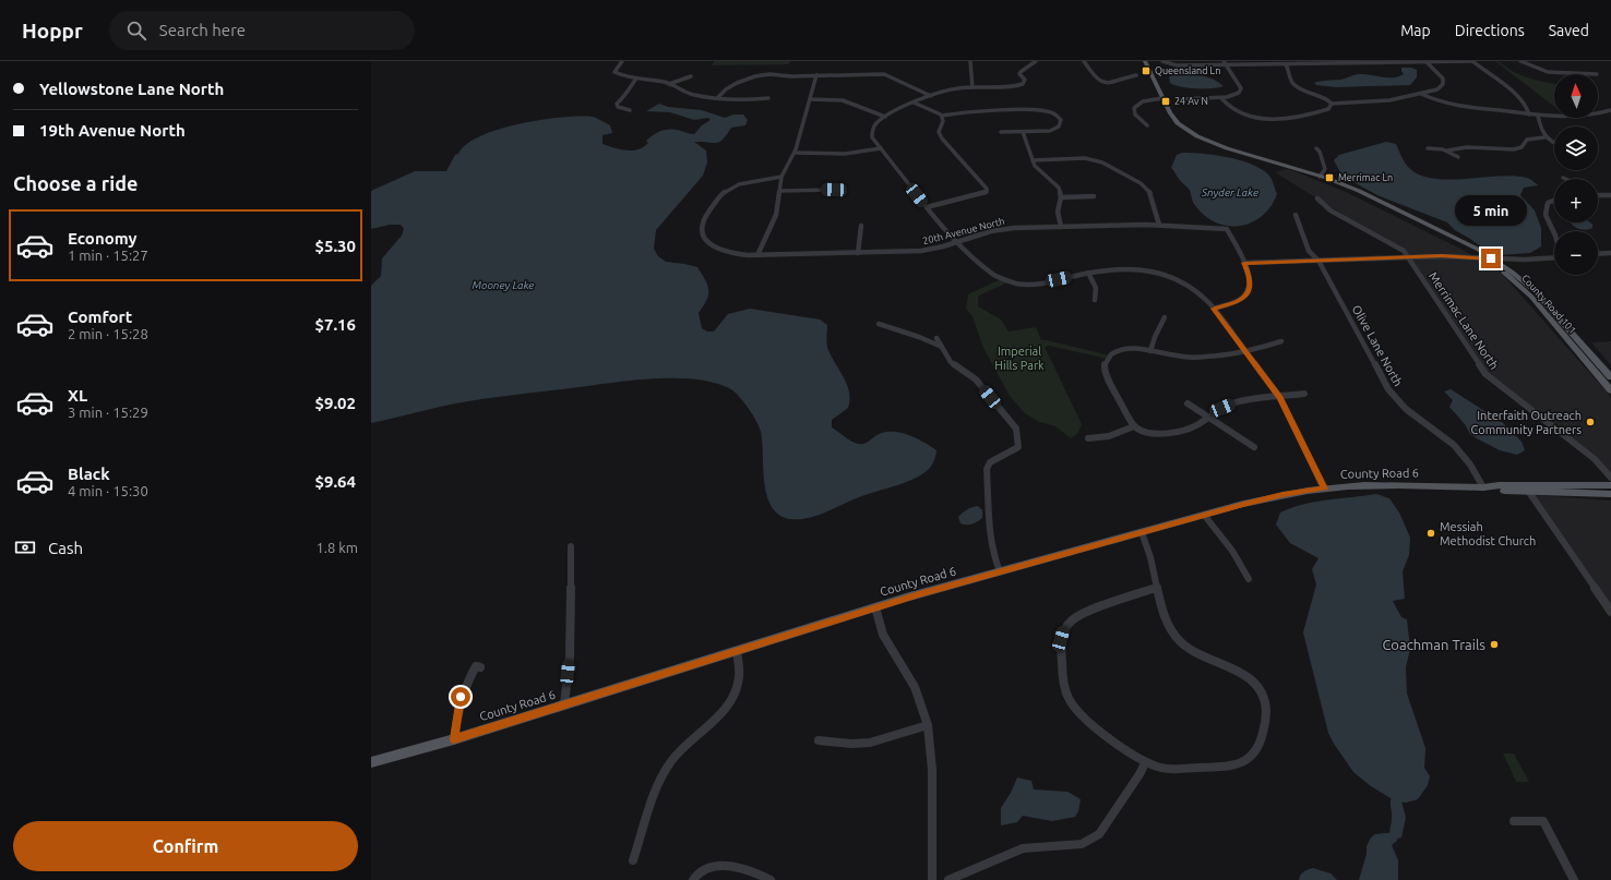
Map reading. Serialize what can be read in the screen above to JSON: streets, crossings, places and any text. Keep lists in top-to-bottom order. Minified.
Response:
{"streets":{"main road":["County Road 101","County Road 6"],"street":["20th Avenue North","Merrimac Lane North","Olive Lane North"]},"crossings":[["Olive Lane North","County Road 6"]],"water":["Snyder Lake","Mooney Lake"],"parks":["Imperial Hills Park"],"places":{"transit":["Queensland Ln","24 Av N","Merrimac Ln"],"other":["Interfaith Outreach Community Partners","Messiah Methodist Church","Coachman Trails"]},"north":"top","page":{"header":"Hoppr","search":"Search here","nav":["Map","Directions","Saved"],"banner":["Yellowstone Lane North","19th Avenue North"],"map_buttons":["+","−"],"heading":"Choose a ride","bubble":"5 min","list":[{"name":"Economy","note":"1 min · 15:27","value":"$5.30"},{"name":"Comfort","note":"2 min · 15:28","value":"$7.16"},{"name":"XL","note":"3 min · 15:29","value":"$9.02"},{"name":"Black","note":"4 min · 15:30","value":"$9.64"}],"pay":["Cash","1.8 km"],"buttons":"Confirm"}}
